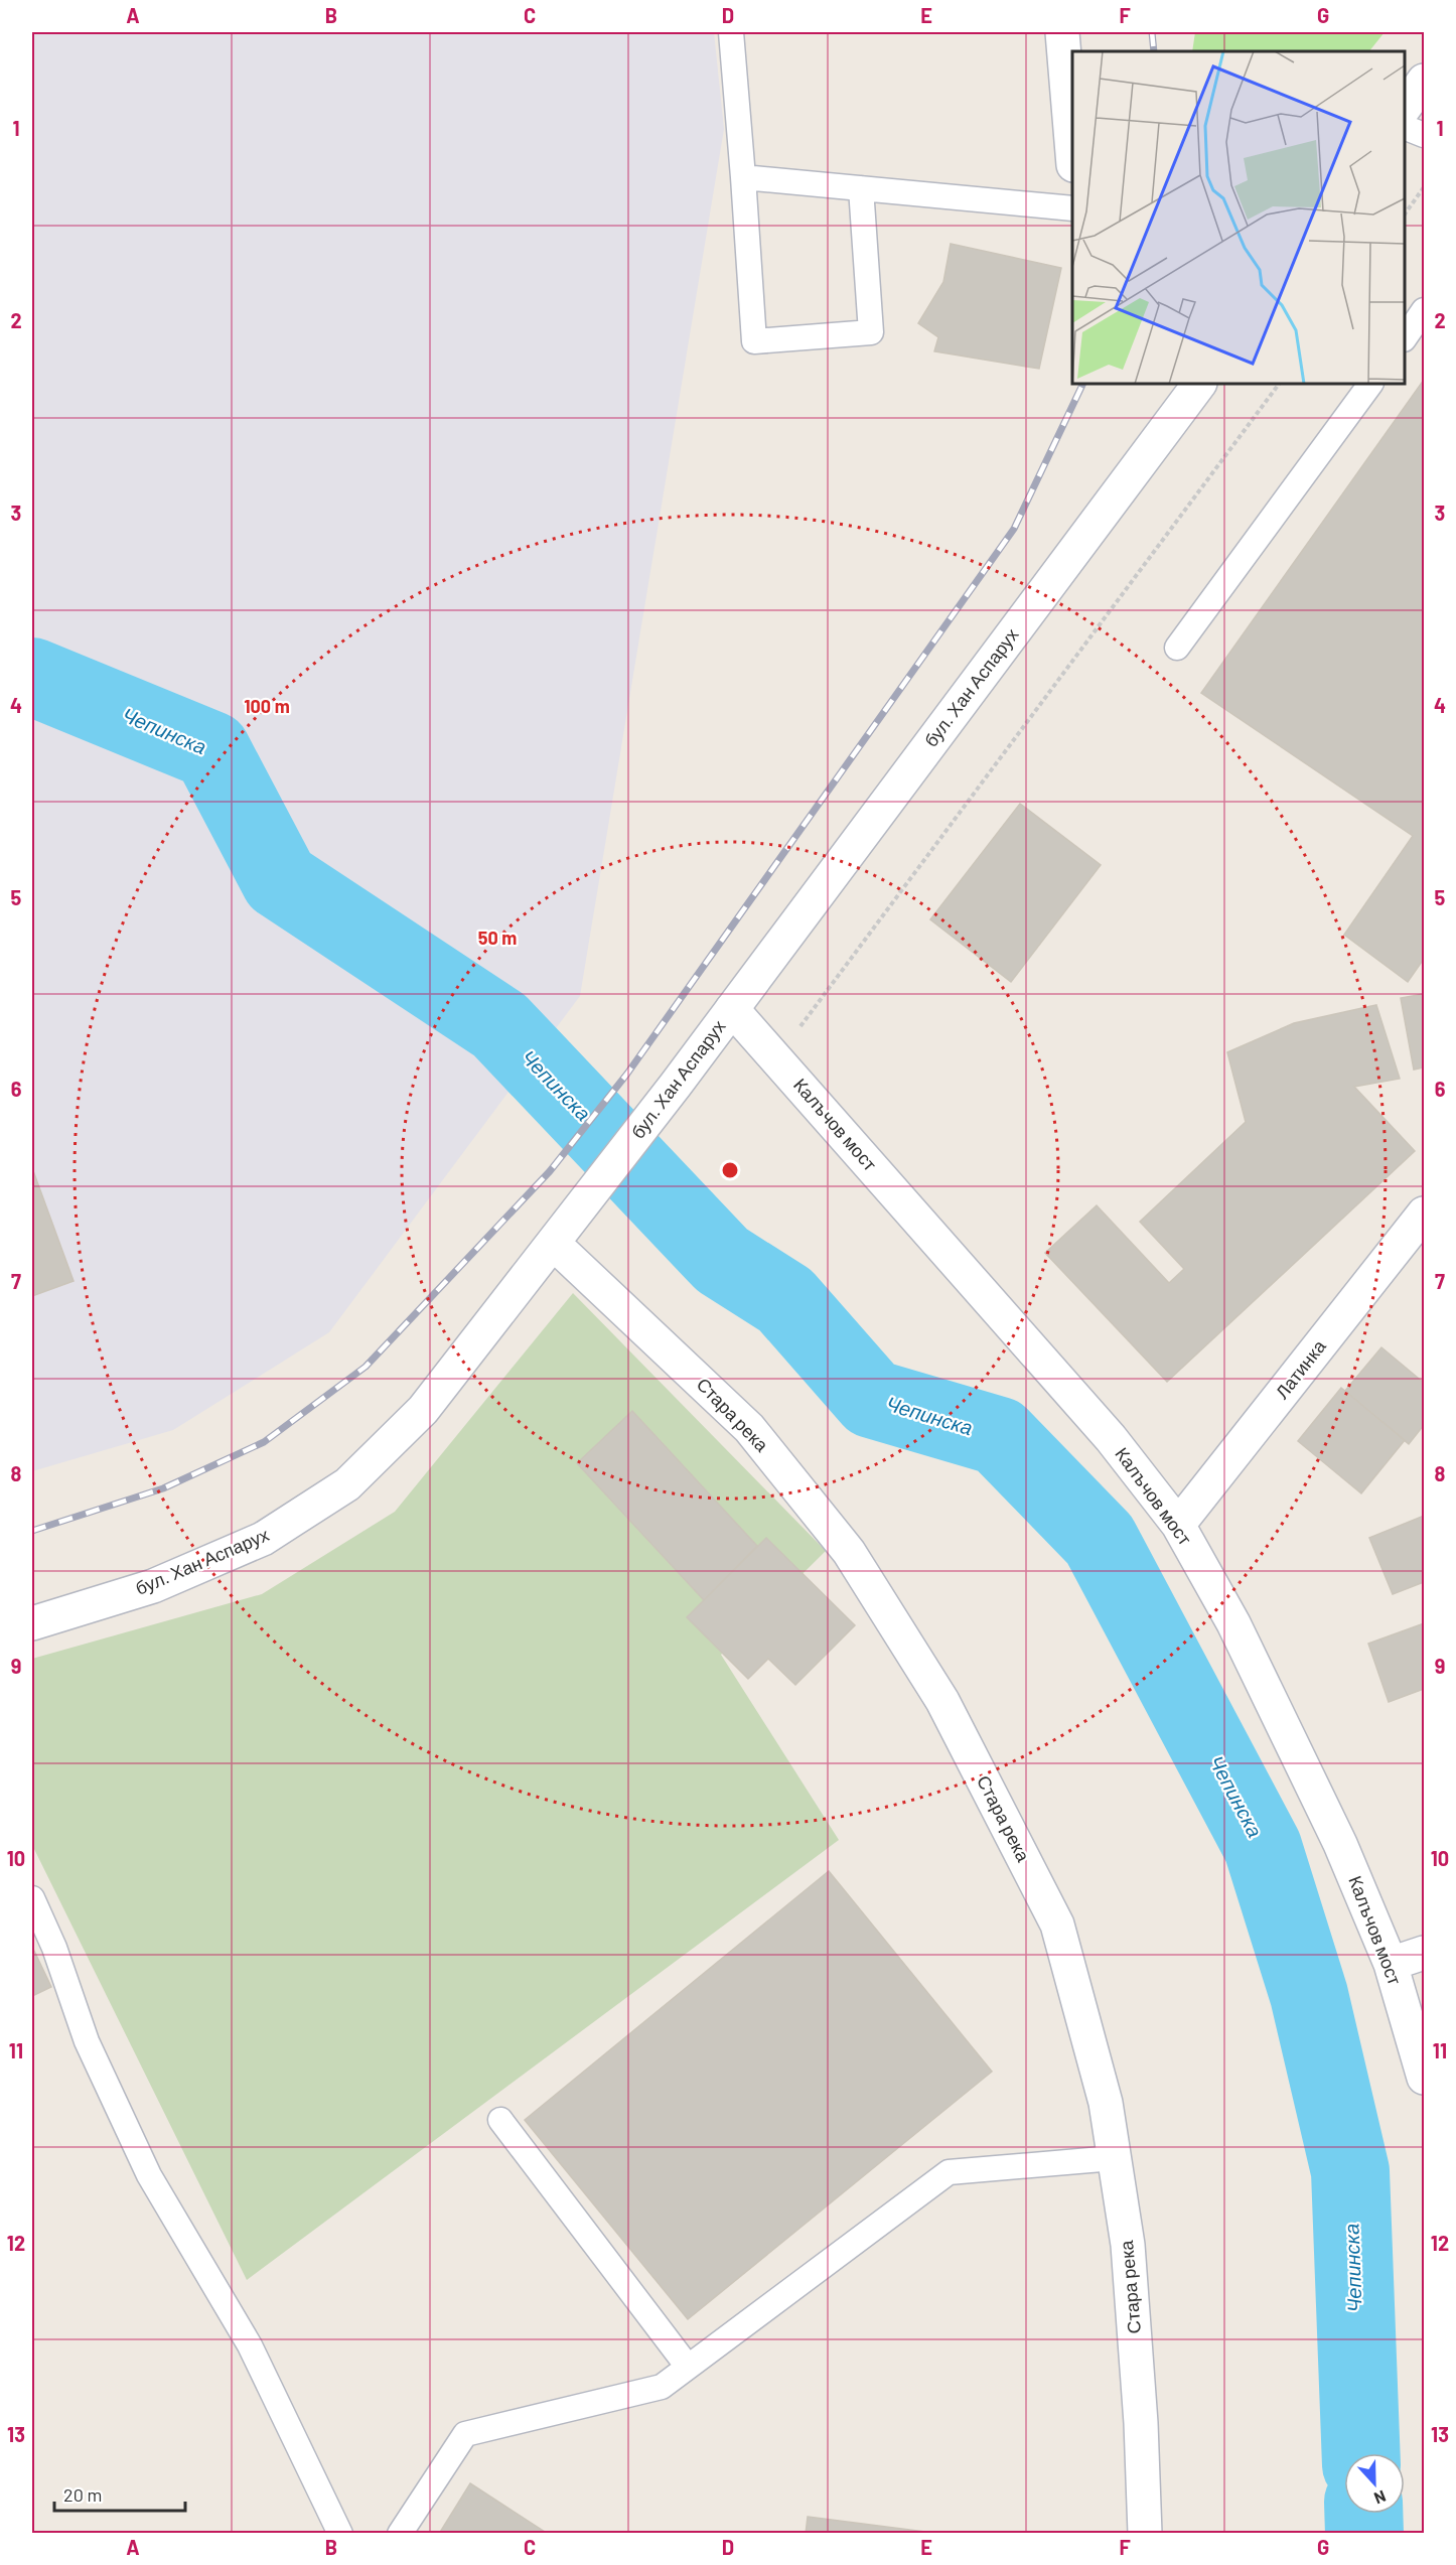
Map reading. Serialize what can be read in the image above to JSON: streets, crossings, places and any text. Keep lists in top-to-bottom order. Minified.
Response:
{"streets":{"street":["бул. Хан Аспарух","Калъчов мост","Латинка","Стара река"]},"crossings":[["бул. Хан Аспарух","Калъчов мост"],["бул. Хан Аспарух","Стара река"],["Калъчов мост","Латинка"]],"water":["Чепинска"],"scale_bar":"20 m","north":"bottom","grid":{"columns":["A","B","C","D","E","F","G"],"rows":["1","2","3","4","5","6","7","8","9","10","11","12","13"]},"rings":["100 m","50 m"]}
